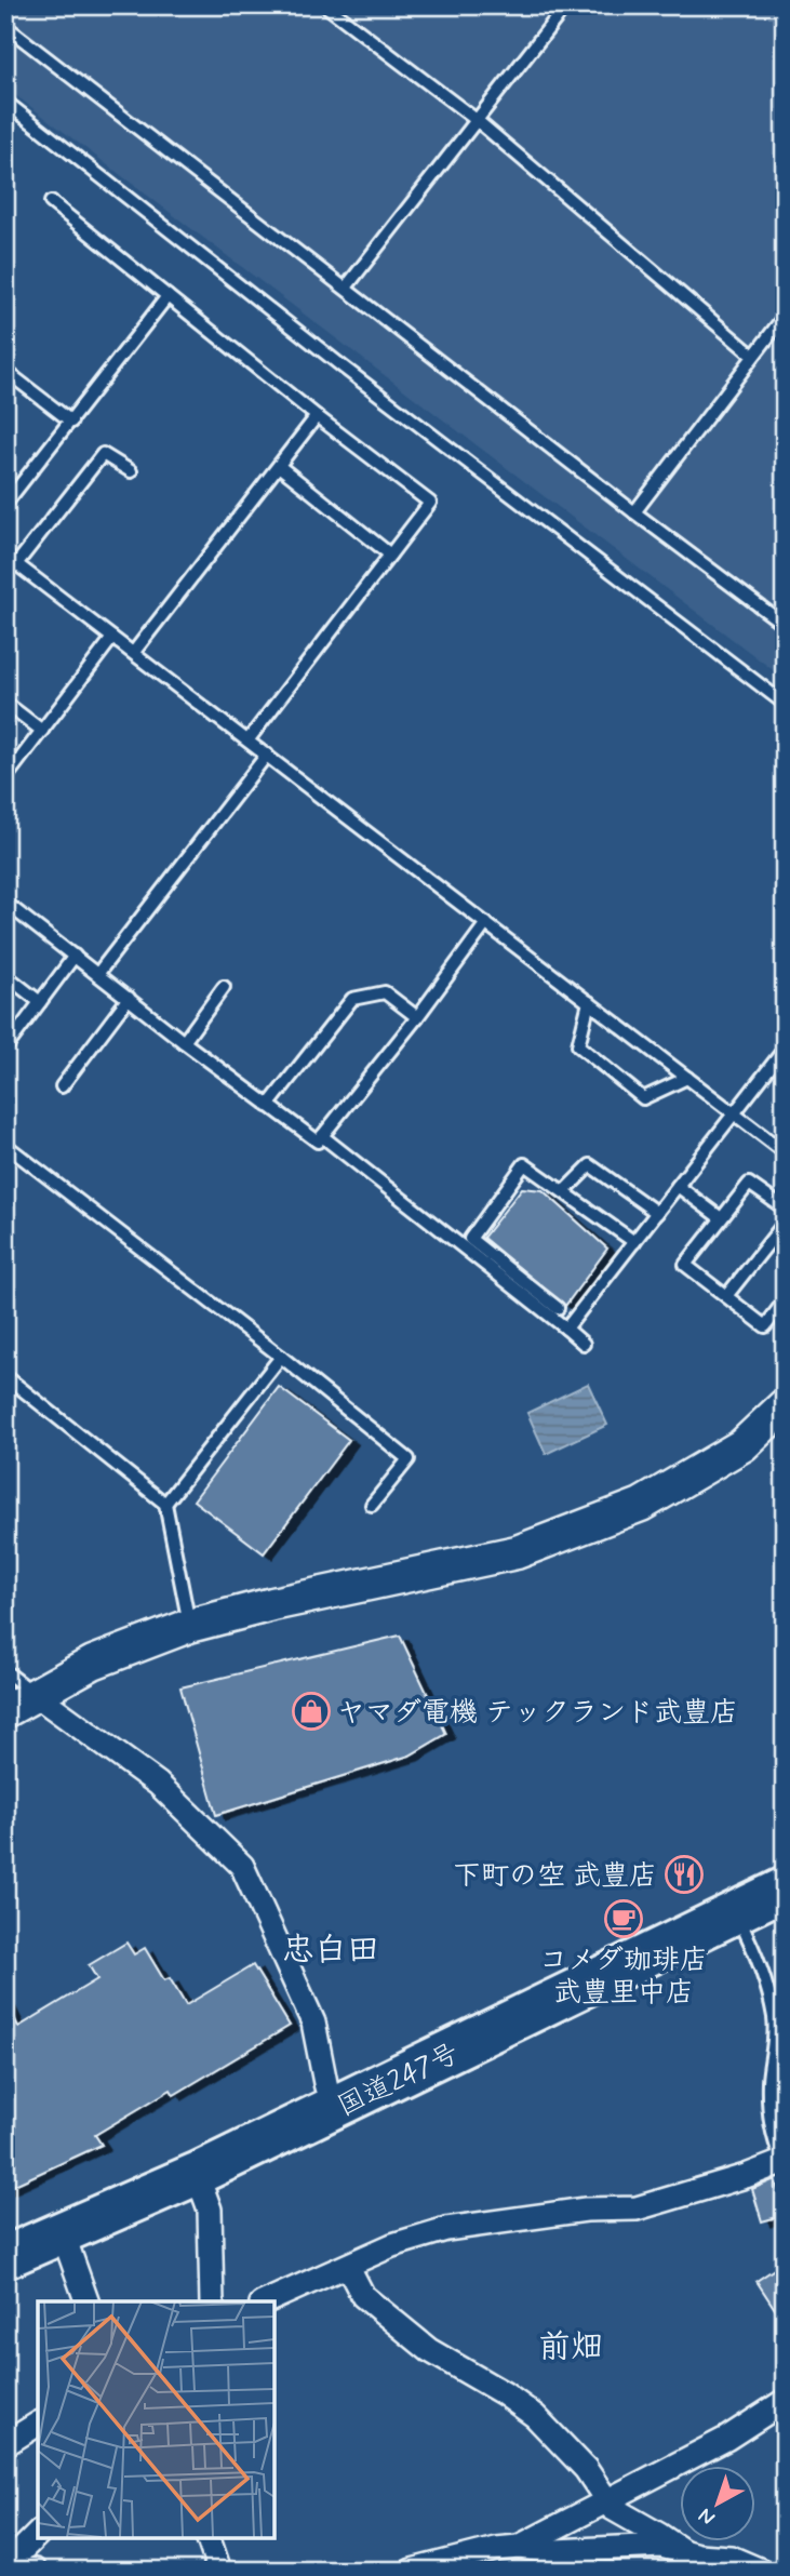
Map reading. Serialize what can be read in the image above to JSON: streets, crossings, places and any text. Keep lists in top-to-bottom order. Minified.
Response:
{"streets":{"highway":["国道247号"]},"districts":["忠白田","前畑"],"places":{"shop":["ヤマダ電機 テックランド武豊店"],"restaurant":["下町の空 武豊店"],"cafe":["コメダ珈琲店 武豊里中店"]},"north":"bottom left"}
